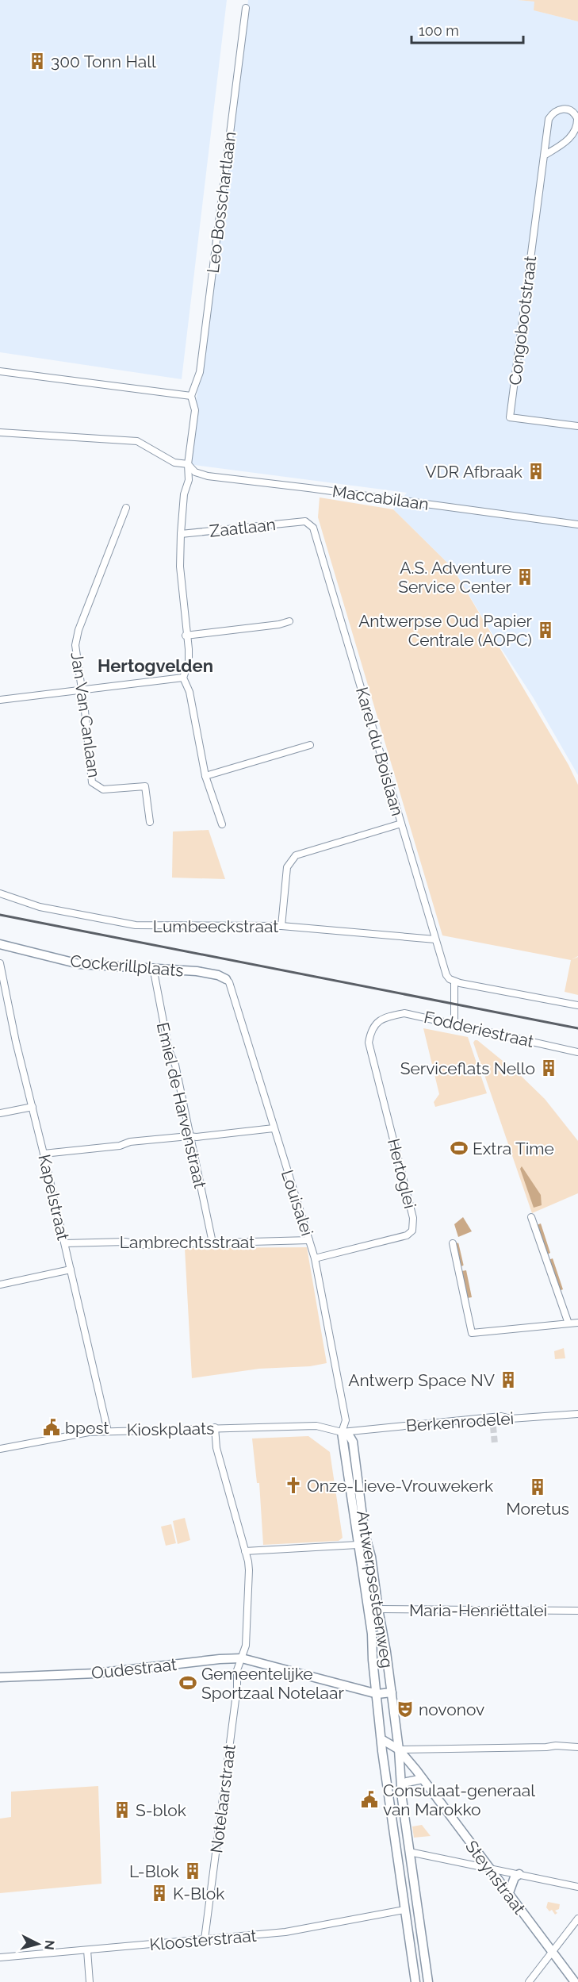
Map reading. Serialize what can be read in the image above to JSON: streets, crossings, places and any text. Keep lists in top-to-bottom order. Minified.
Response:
{"streets":{"street":["Leo Bosschartlaan","Congobootstraat","Maccabilaan","Zaatlaan","Jan Van Canlaan","Karel du Boislaan","Lumbeeckstraat","Cockerillplaats","Fodderiestraat","Emiel de Harvenstraat","Hertoglei","Kapelstraat","Louisalei","Lambrechtsstraat","Berkenrodelei","Kioskplaats","Antwerpsesteenweg","Maria-Henriëttalei","Oudestraat","Notelaarstraat","Steynstraat","Kloosterstraat"]},"crossings":[["Leo Bosschartlaan","Maccabilaan"],["Leo Bosschartlaan","Zaatlaan"],["Zaatlaan","Karel du Boislaan"],["Karel du Boislaan","Lumbeeckstraat"],["Cockerillplaats","Emiel de Harvenstraat"],["Cockerillplaats","Louisalei"],["Fodderiestraat","Hertoglei"],["Emiel de Harvenstraat","Lambrechtsstraat"],["Hertoglei","Louisalei"],["Kapelstraat","Lambrechtsstraat"],["Kapelstraat","Kioskplaats"],["Louisalei","Lambrechtsstraat"],["Louisalei","Berkenrodelei"],["Louisalei","Kioskplaats"],["Louisalei","Antwerpsesteenweg"],["Berkenrodelei","Kioskplaats"],["Berkenrodelei","Antwerpsesteenweg"],["Kioskplaats","Antwerpsesteenweg"],["Kioskplaats","Notelaarstraat"],["Antwerpsesteenweg","Maria-Henriëttalei"],["Antwerpsesteenweg","Oudestraat"],["Antwerpsesteenweg","Steynstraat"],["Antwerpsesteenweg","Kloosterstraat"],["Oudestraat","Notelaarstraat"],["Notelaarstraat","Kloosterstraat"]],"districts":["Hertogvelden"],"places":{"building":["300 Tonn Hall","VDR Afbraak","A.S. Adventure Service Center","Antwerpse Oud Papier Centrale (AOPC)","Serviceflats Nello","Antwerp Space NV","Moretus","S-blok","L-Blok","K-Blok"],"sports":["Extra Time","Gemeentelijke Sportzaal Notelaar"],"public building":["bpost","Consulaat-generaal van Marokko"],"church":["Onze-Lieve-Vrouwekerk"],"theatre":["novonov"]},"scale_bar":"100 m","north":"right"}
